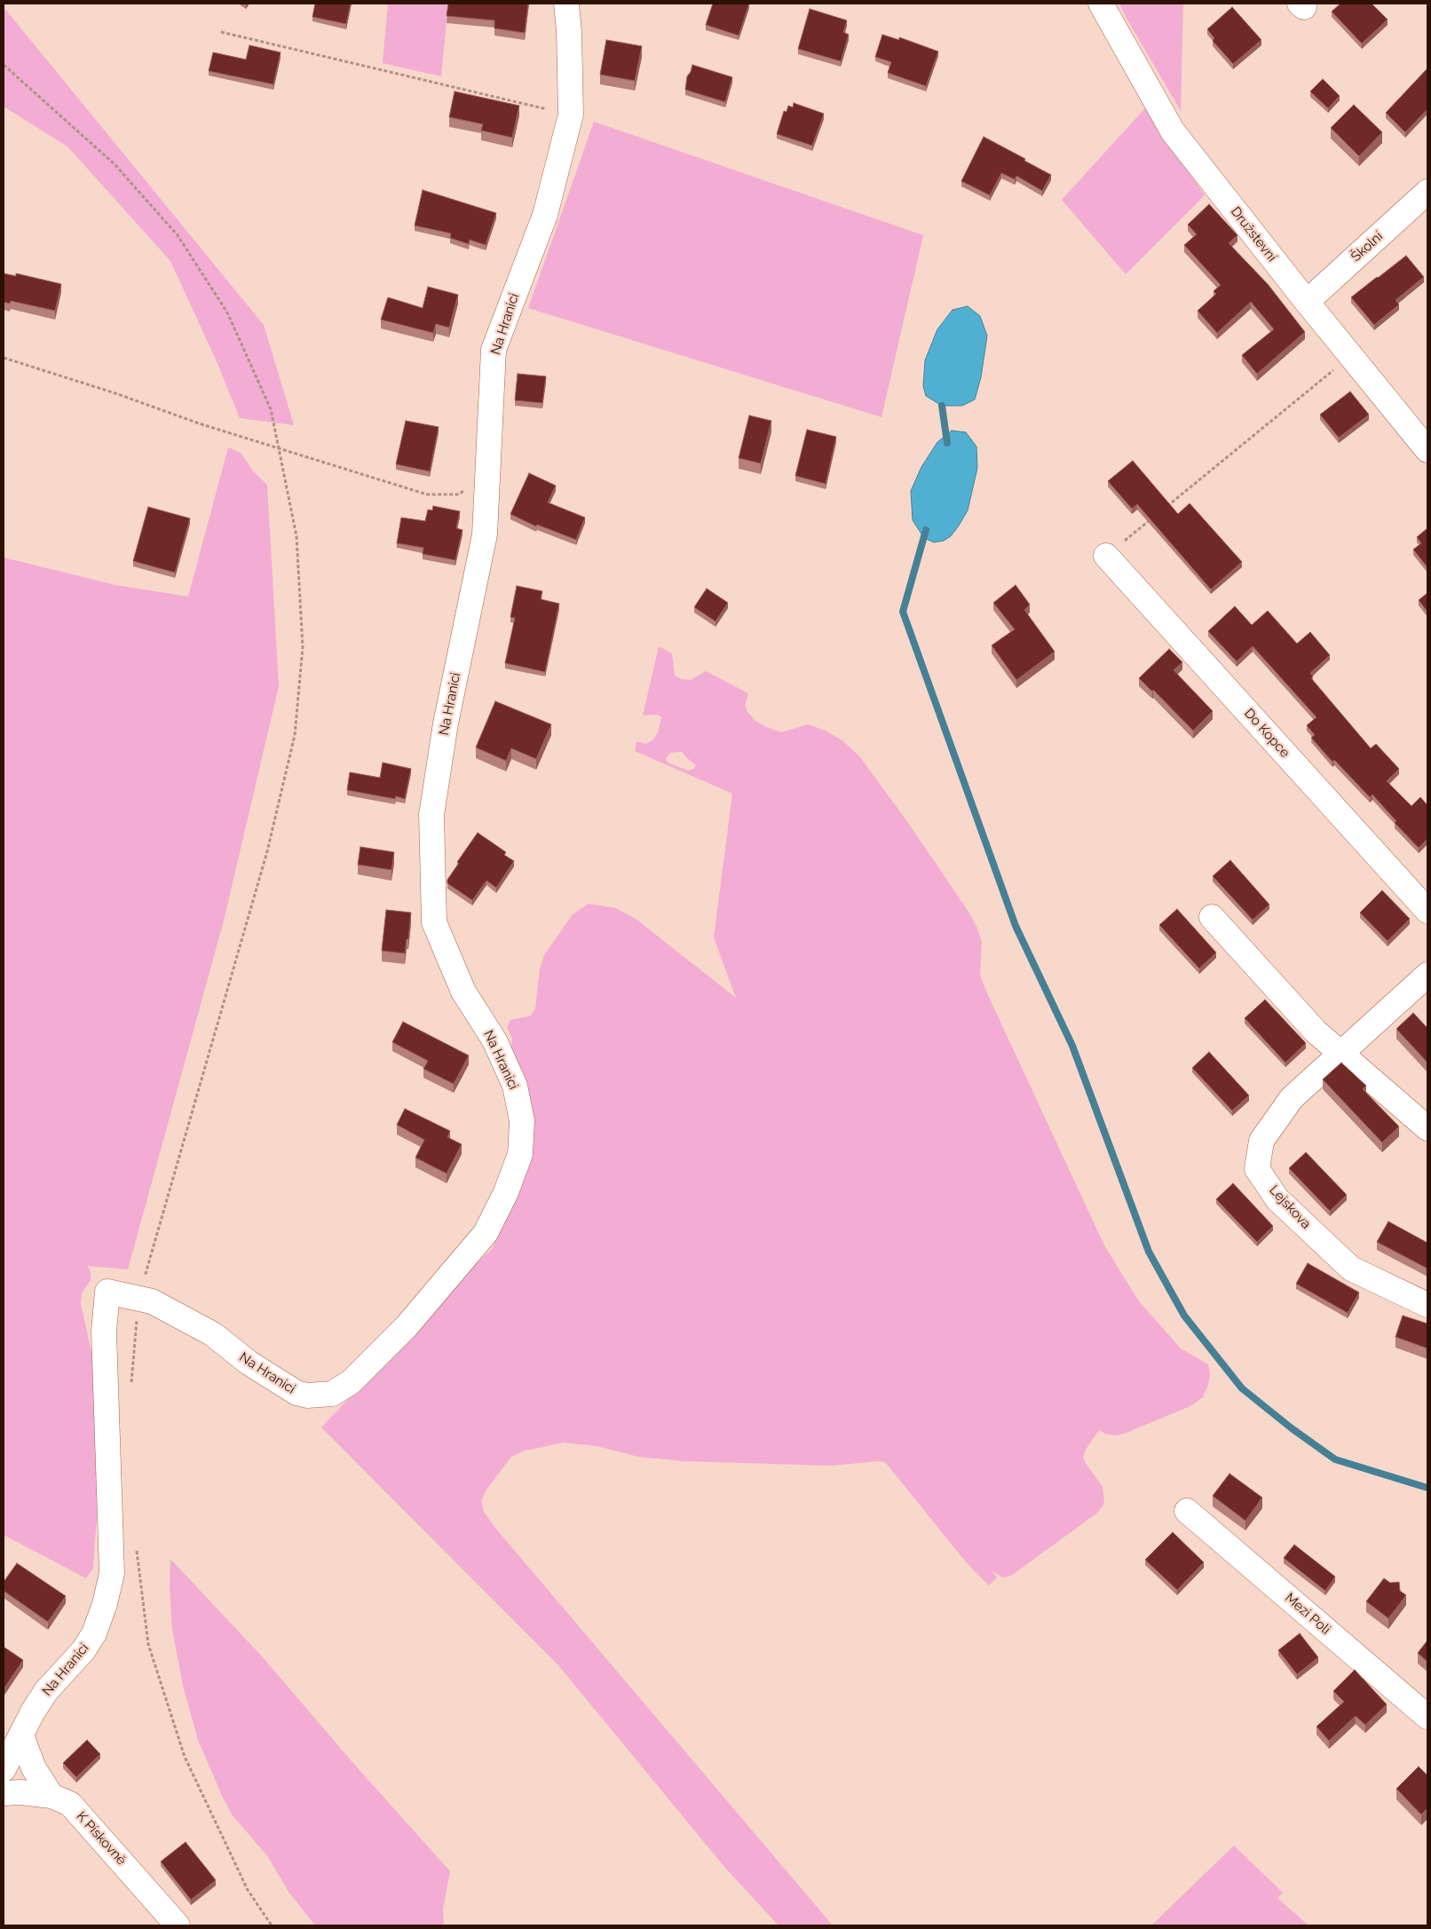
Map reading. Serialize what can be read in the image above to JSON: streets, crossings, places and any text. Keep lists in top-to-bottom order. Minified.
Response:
{"streets":{"street":["Družstevní","Školní","Na Hranici","Do Kopce","Lejskova","Mezi Poli","K Pískovně"]},"crossings":[["Družstevní","Školní"]]}
